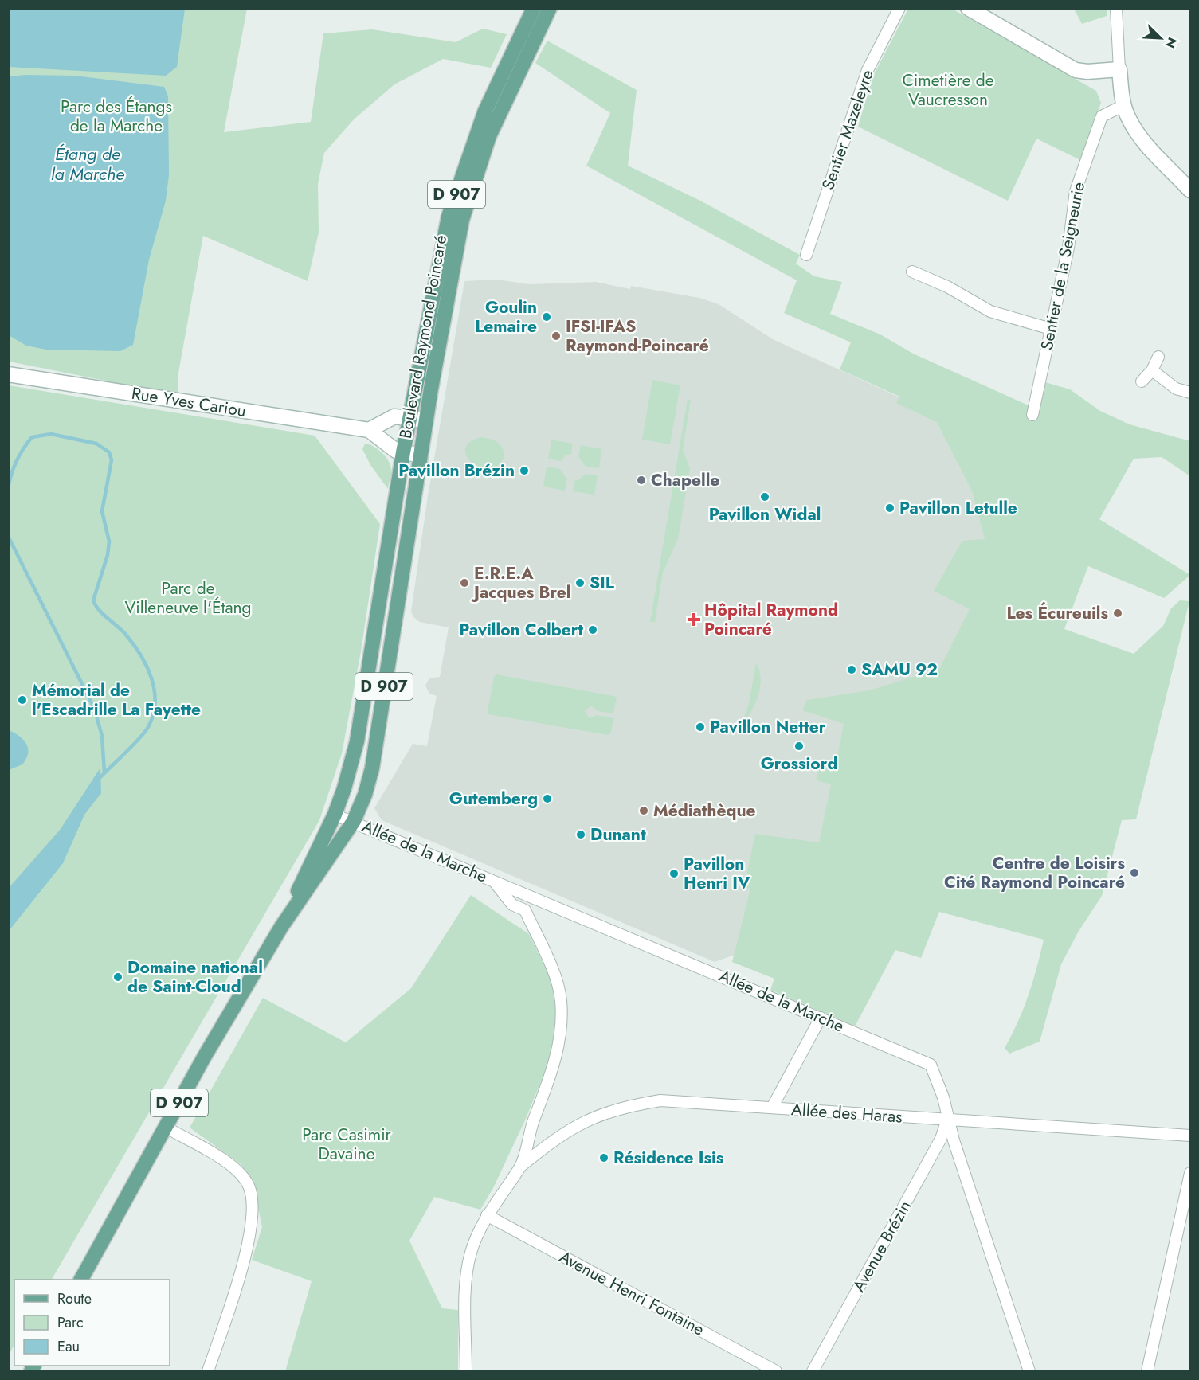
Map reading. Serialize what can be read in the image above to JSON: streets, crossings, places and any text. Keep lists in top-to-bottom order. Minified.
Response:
{"streets":{"main road":["D 907","Boulevard Raymond Poincaré","Rue Yves Cariou"],"street":["Sentier Mazeleyre","Sentier de la Seigneurie","Allée de la Marche","Allée des Haras","Avenue Brézin","Avenue Henri Fontaine"]},"crossings":[["D 907","Boulevard Raymond Poincaré"],["Boulevard Raymond Poincaré","Allée de la Marche"],["Allée de la Marche","Allée des Haras"],["Allée de la Marche","Avenue Brézin"],["Allée des Haras","Avenue Brézin"]],"water":["Étang de la Marche"],"parks":["Cimetière de Vaucresson","Parc des Étangs de la Marche","Parc de Villeneuve l'Étang","Parc Casimir Davaine"],"places":{"other":["Goulin Lemaire","IFSI-IFAS Raymond-Poincaré","Pavillon Brézin","Chapelle","Pavillon Widal","Pavillon Letulle","E.R.E.A Jacques Brel","SIL","Les Écureuils","Pavillon Colbert","SAMU 92","Mémorial de l'Escadrille La Fayette","Pavillon Netter","Grossiord","Gutemberg","Médiathèque","Dunant","Centre de Loisirs Cité Raymond Poincaré","Pavillon Henri IV","Domaine national de Saint-Cloud","Résidence Isis"],"health":["Hôpital Raymond Poincaré"]},"legend":["Route","Parc","Eau"],"north":"bottom right"}
